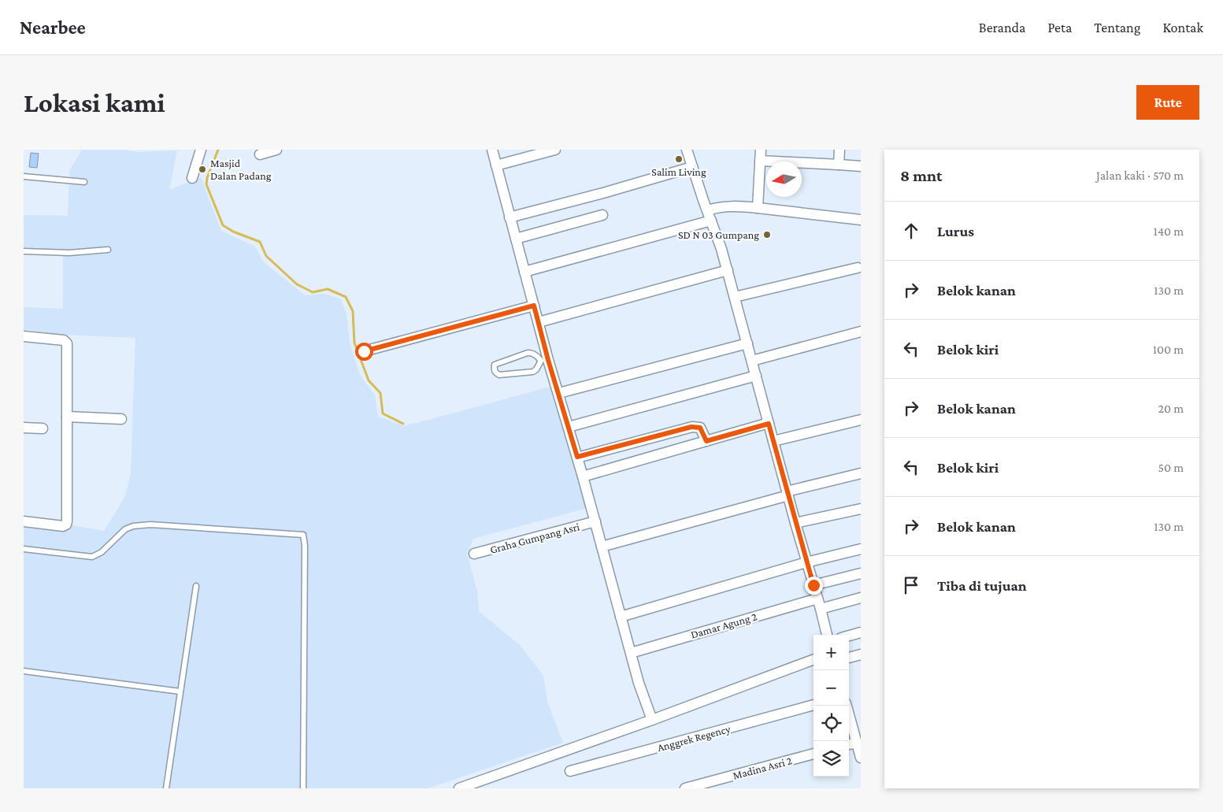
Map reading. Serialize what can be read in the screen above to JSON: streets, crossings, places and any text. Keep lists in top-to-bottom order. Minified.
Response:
{"streets":{"street":["Graha Gumpang Asri","Damar Agung 2","Anggrek Regency","Madina Asri 2"]},"places":["Salim Living","Masjid Dalan Padang","SD N 03 Gumpang"],"north":"left","page":{"header":"Nearbee","nav":["Beranda","Peta","Tentang","Kontak"],"buttons":"Rute","title":"Lokasi kami","heading":["8 mnt","Jalan kaki · 570 m"],"list":[["Lurus","140 m"],["Belok kanan","130 m"],["Belok kiri","100 m"],["Belok kanan","20 m"],["Belok kiri","50 m"],["Belok kanan","130 m"],"Tiba di tujuan"],"map_buttons":["+","−"]}}
